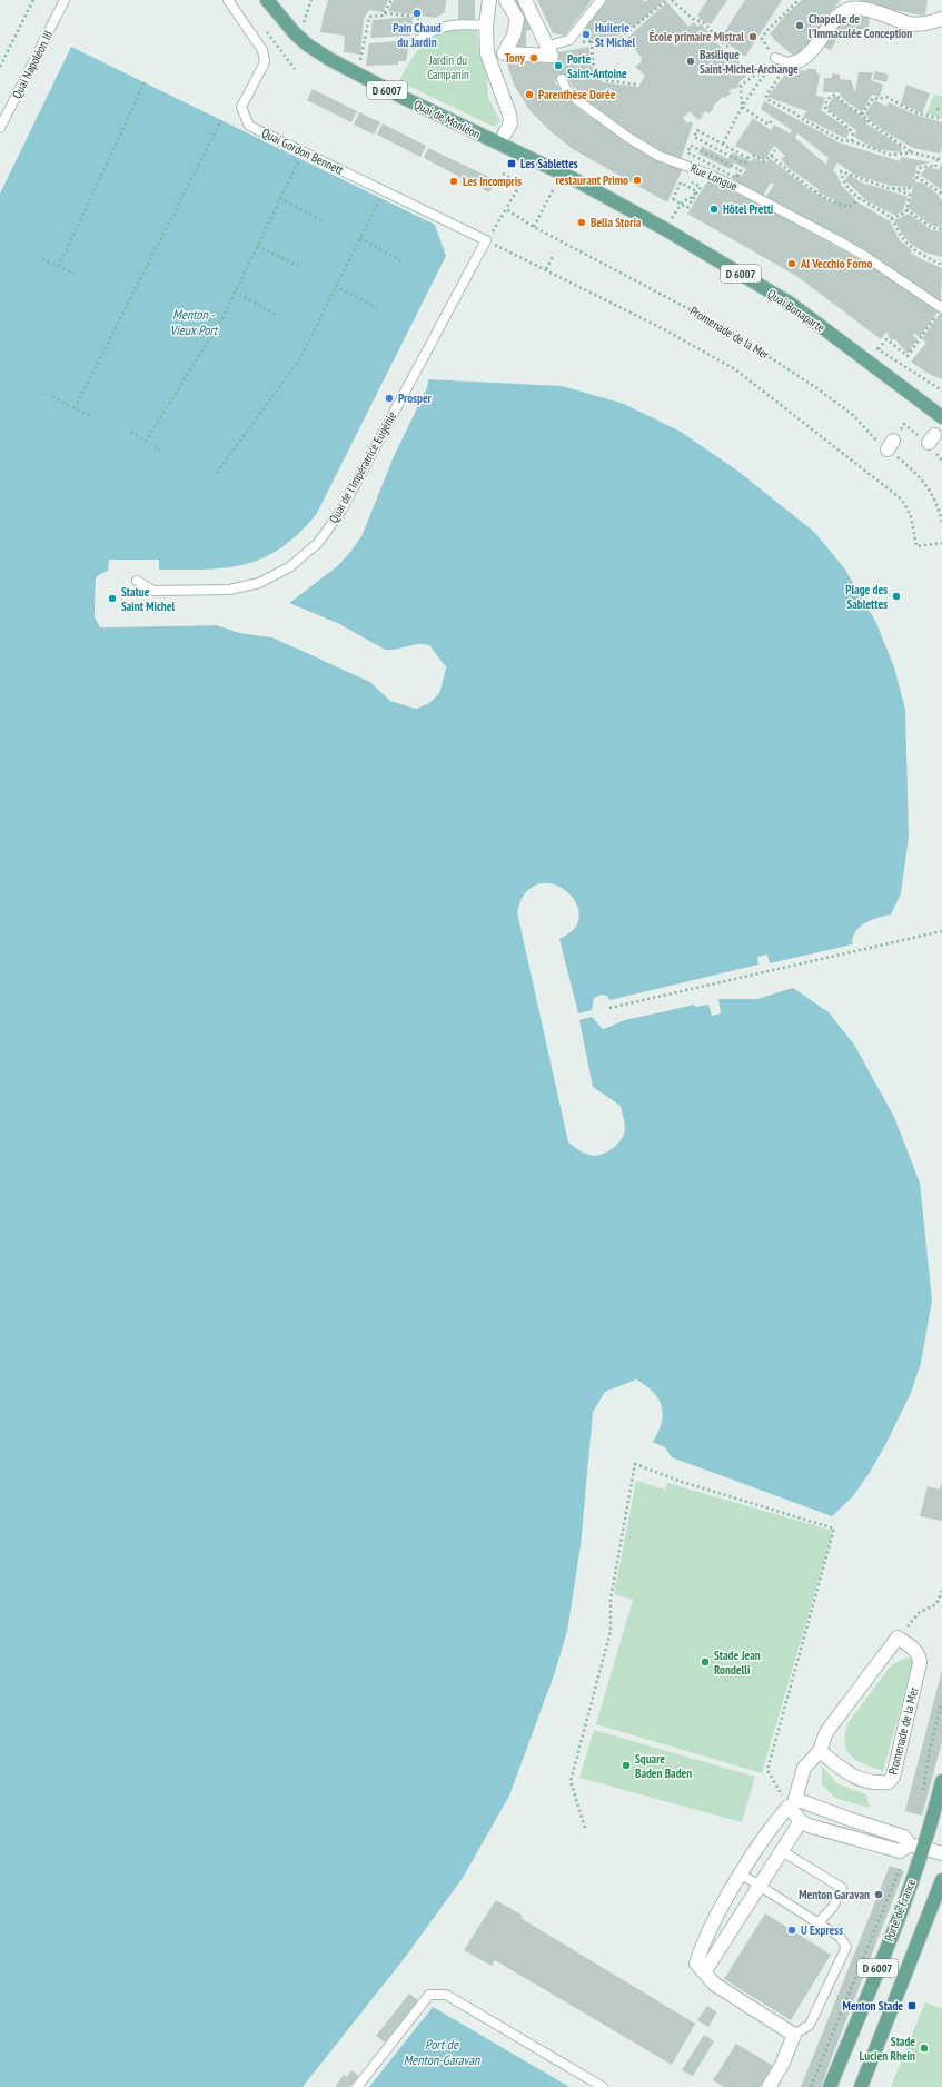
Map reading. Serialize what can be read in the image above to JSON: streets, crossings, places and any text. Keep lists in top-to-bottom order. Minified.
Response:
{"streets":{"main road":["D 6007","Quai de Monléon","Quai Bonaparte","Porte de France"],"street":["Promenade de la Mer"],"lane":["Quai Napoléon III","Quai Gordon Bennett","Rue Longue","Quai de l'Impératrice Eugénie"]},"crossings":[["Quai de Monléon","Quai Bonaparte"],["Quai Gordon Bennett","Quai de l'Impératrice Eugénie"]],"water":["Menton - Vieux Port","Port de Menton-Garavan"],"parks":["Jardin du Campanin"],"places":{"other":["Pain Chaud du Jardin","Chapelle de l'Immaculée Conception","Huilerie St Michel","École primaire Mistral","Tony","Basilique Saint-Michel-Archange","Porte Saint-Antoine","Parenthèse Dorée","restaurant Primo","Les Incompris","Hôtel Pretti","Bella Storia","Al Vecchio Forno","Prosper","Plage des Sablettes","Statue Saint Michel","Stade Jean Rondelli","Square Baden Baden","Menton Garavan","U Express","Stade Lucien Rhein"],"transit":["Les Sablettes","Menton Stade"]}}
